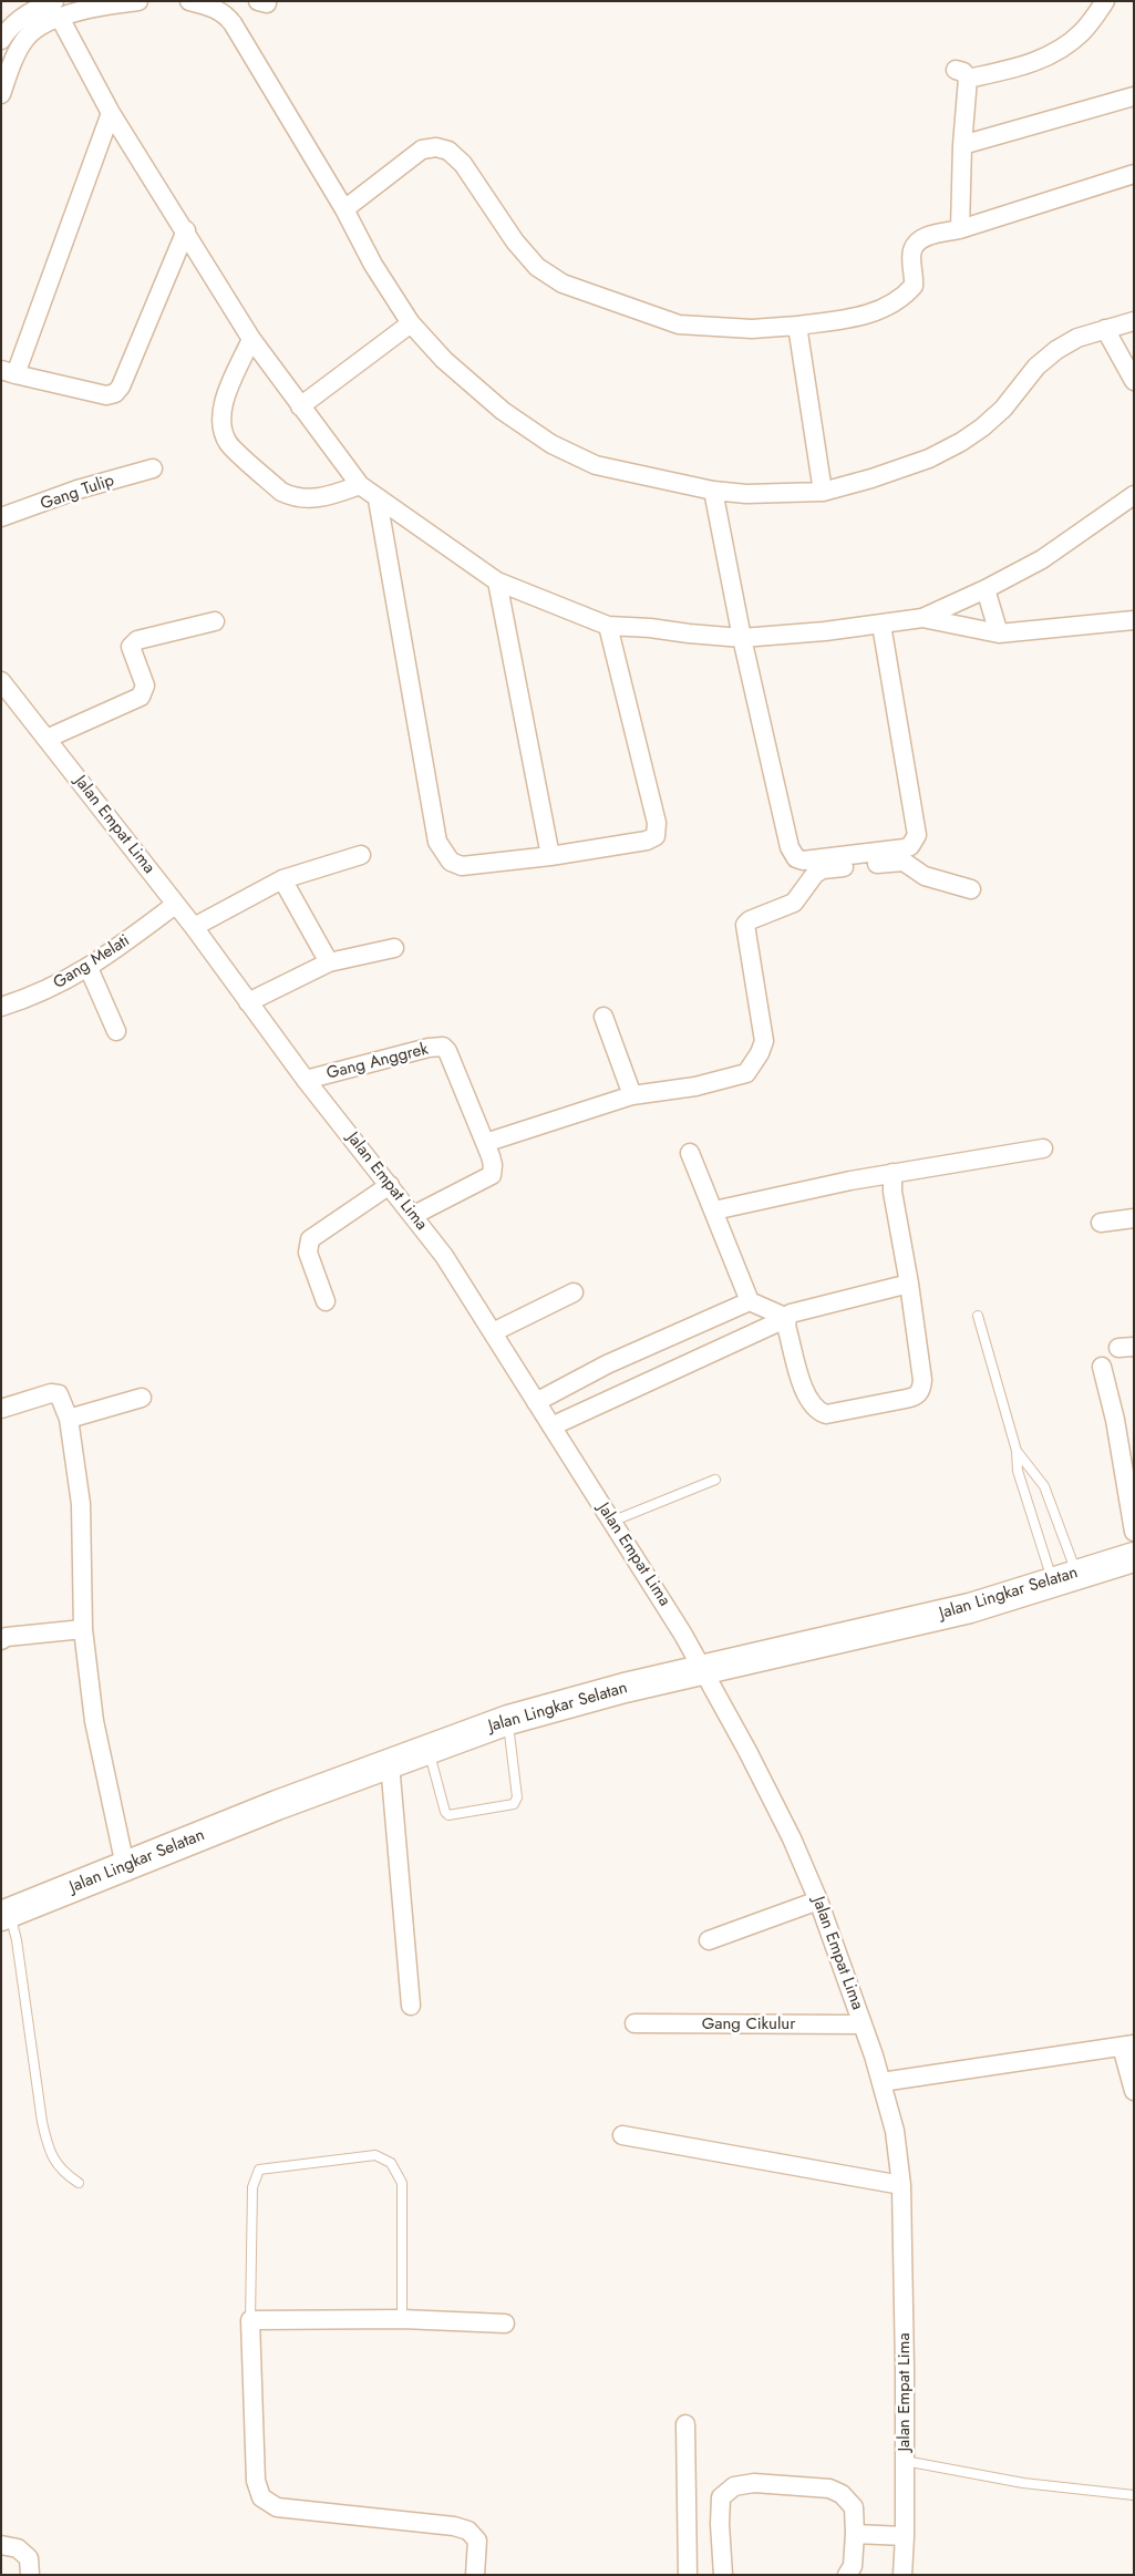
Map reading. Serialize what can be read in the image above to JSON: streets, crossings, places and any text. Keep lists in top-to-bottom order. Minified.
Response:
{"streets":{"highway":["Jalan Lingkar Selatan"],"street":["Gang Tulip","Jalan Empat Lima","Gang Melati","Gang Anggrek","Gang Cikulur"]},"crossings":[["Jalan Empat Lima","Gang Melati"],["Jalan Empat Lima","Gang Anggrek"],["Jalan Empat Lima","Jalan Lingkar Selatan"],["Jalan Empat Lima","Gang Cikulur"]]}
